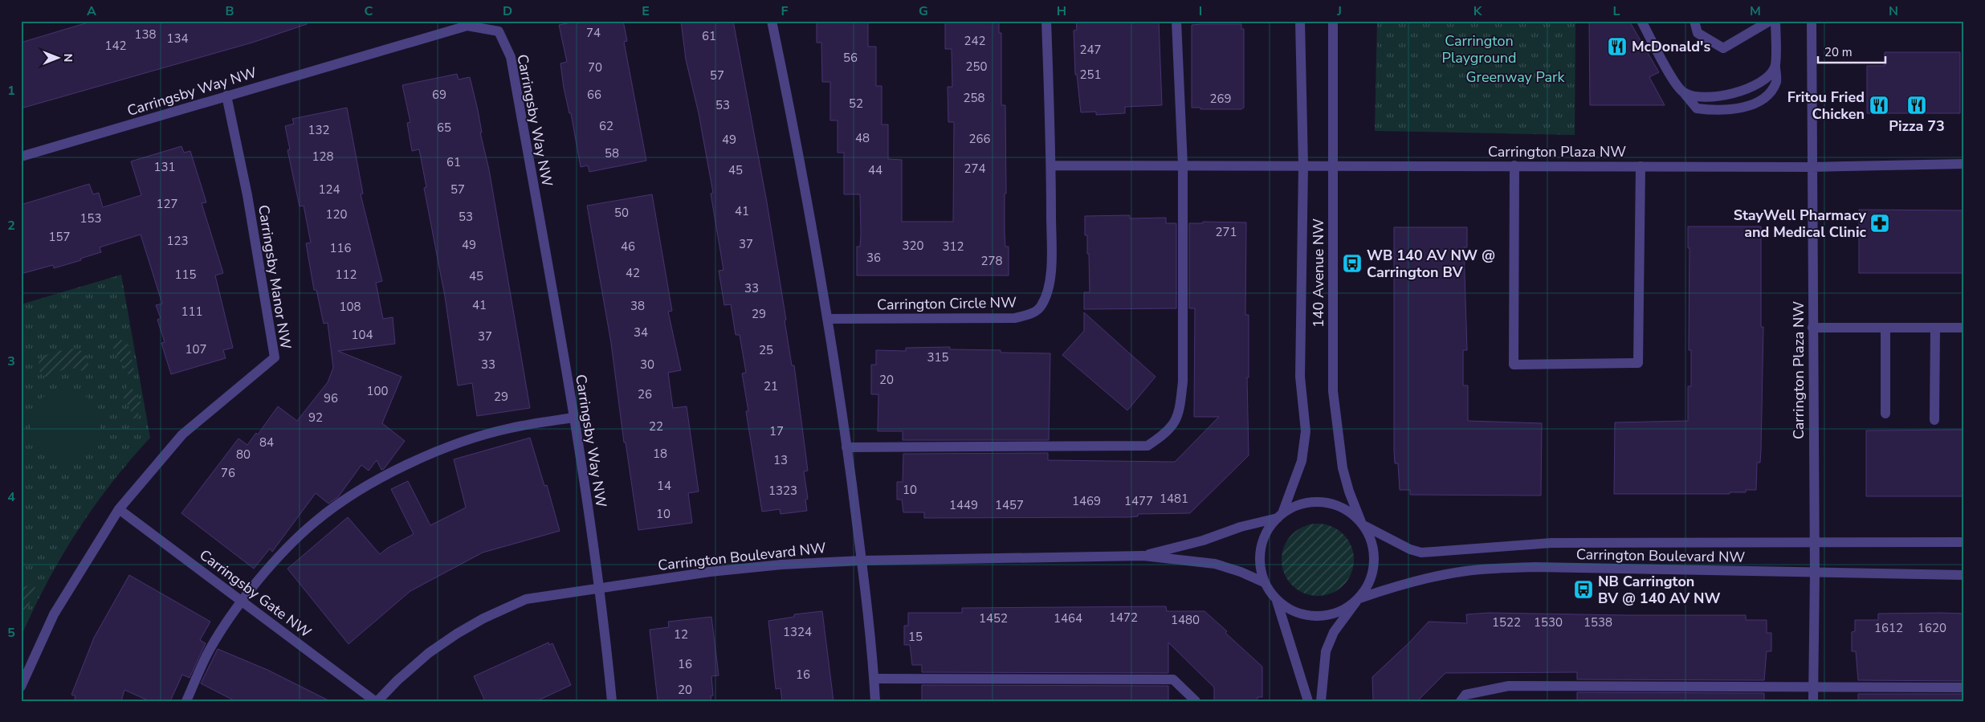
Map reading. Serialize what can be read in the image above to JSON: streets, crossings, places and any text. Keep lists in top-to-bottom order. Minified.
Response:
{"streets":{"street":["Carringsby Way NW","Carrington Plaza NW","140 Avenue NW","Carringsby Manor NW","Carrington Circle NW","Carrington Boulevard NW","Carringsby Gate NW"]},"crossings":[["Carringsby Way NW","Carringsby Manor NW"],["Carringsby Way NW","Carrington Boulevard NW"],["Carrington Plaza NW","140 Avenue NW"],["Carrington Plaza NW","Carrington Boulevard NW"],["140 Avenue NW","Carrington Boulevard NW"],["Carringsby Manor NW","Carringsby Gate NW"],["Carrington Boulevard NW","Carringsby Gate NW"]],"parks":["Carrington Playground","Greenway Park"],"places":{"restaurant":["McDonald's","Fritou Fried Chicken","Pizza 73"],"pharmacy":["StayWell Pharmacy and Medical Clinic"],"bus stop":["WB 140 AV NW @ Carrington BV","NB Carrington BV @ 140 AV NW"]},"house_numbers":["74","138","61","134","242","142","247","56","250","70","251","57","69","66","258","269","52","53","62","65","132","48","266","49","58","128","61","131","274","45","44","124","57","127","41","50","120","53","153","271","157","123","37","49","320","46","312","116","36","278","42","115","112","45","33","41","38","108","111","29","34","104","37","107","25","315","33","30","20","21","100","26","29","96","92","22","17","84","18","80","13","76","14","10","1323","1481","1469","1477","1449","1457","10","1472","1452","1464","1480","1522","1530","1538","1612","1620","1324","12","15","16","16","20"],"scale_bar":"20 m","north":"right","grid":{"columns":["A","B","C","D","E","F","G","H","I","J","K","L","M","N"],"rows":["1","2","3","4","5"]}}
